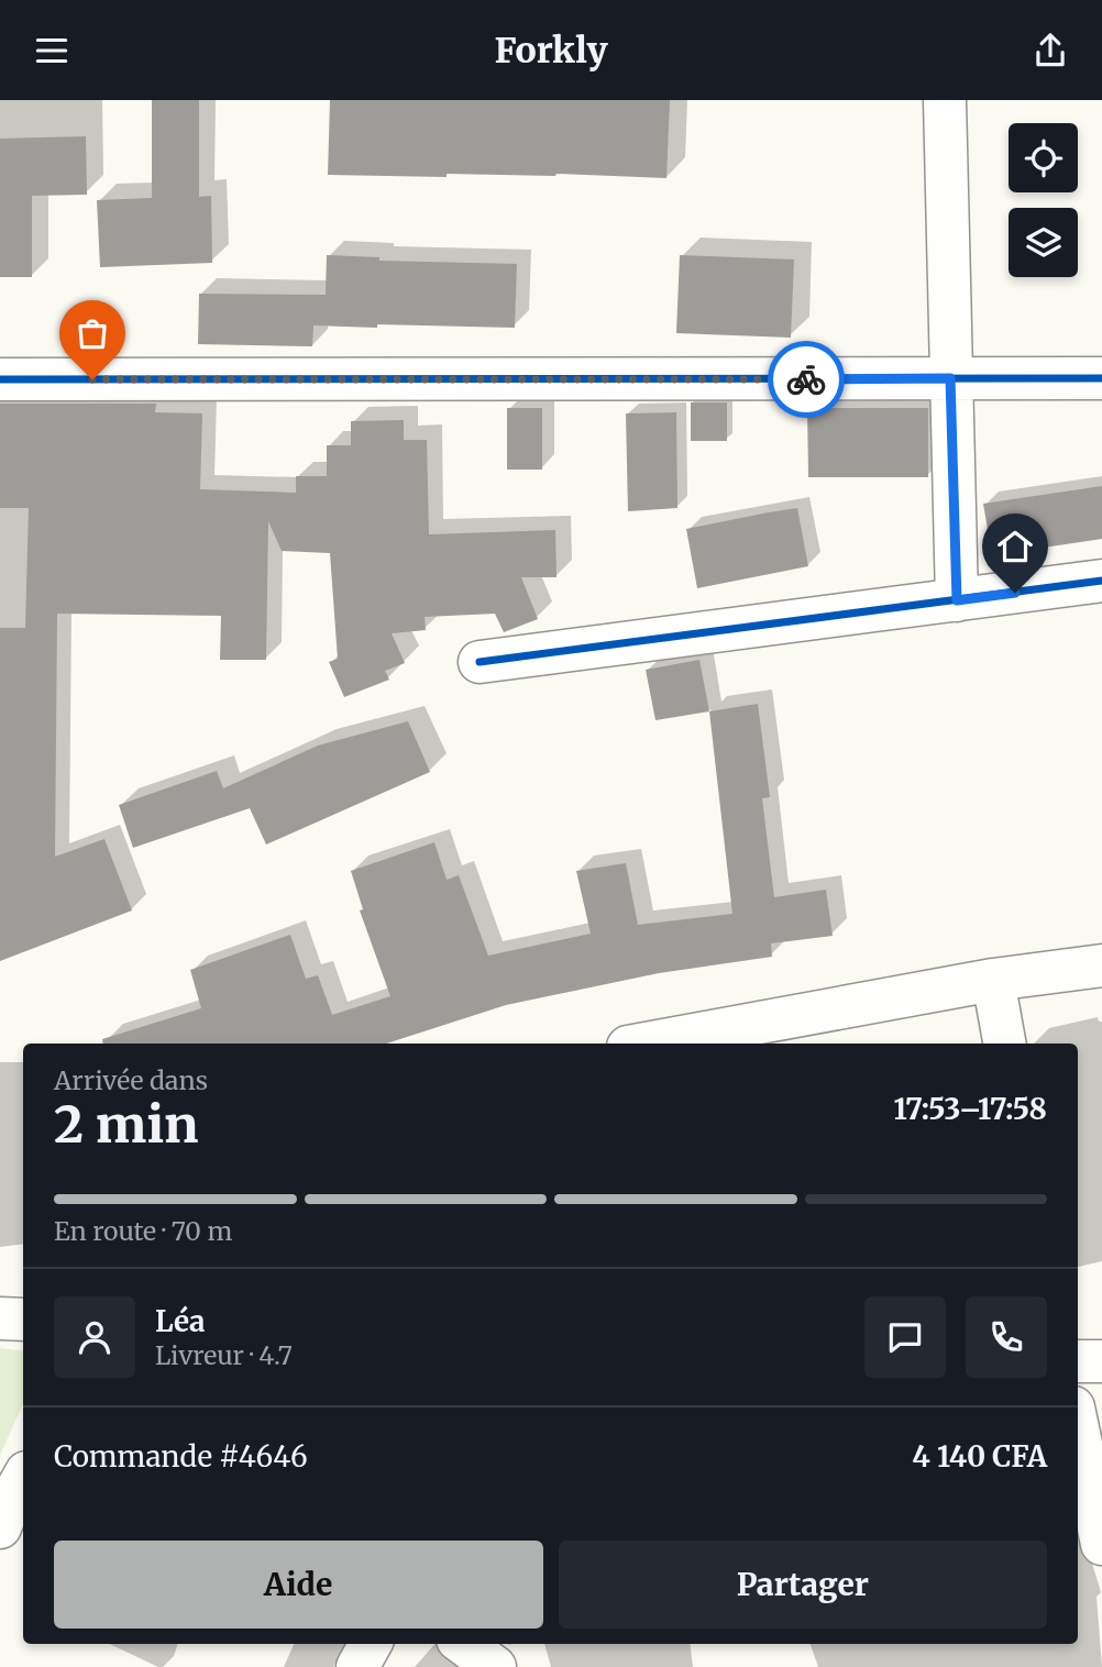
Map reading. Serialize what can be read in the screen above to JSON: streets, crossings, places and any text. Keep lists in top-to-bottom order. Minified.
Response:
{"page":{"header":"Forkly","heading":["2 min","Arrivée dans","17:53–17:58"],"panel":["Léa","Livreur · 4.7","Commande #4646","4 140 CFA"],"bar":"En route · 70 m","buttons":["Aide","Partager"]}}
